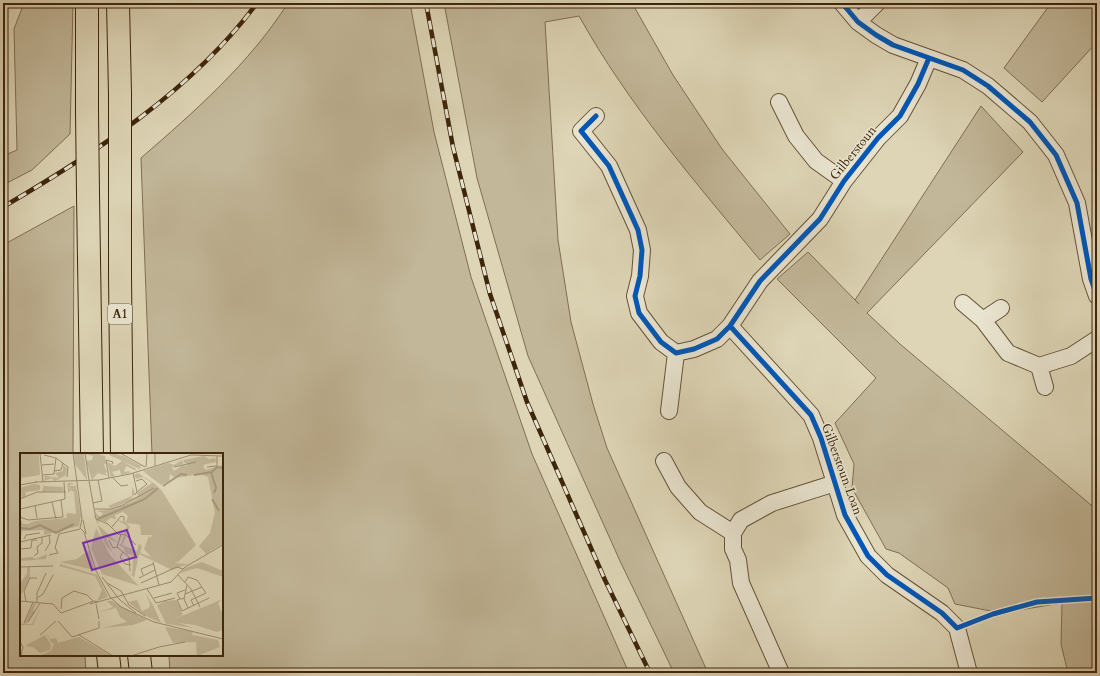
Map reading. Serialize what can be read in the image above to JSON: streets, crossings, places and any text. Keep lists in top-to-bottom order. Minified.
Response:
{"streets":{"main road":["A1"],"street":["Gilberstoun","Gilberstoun Loan"]},"crossings":[["Gilberstoun","Gilberstoun Loan"]]}
